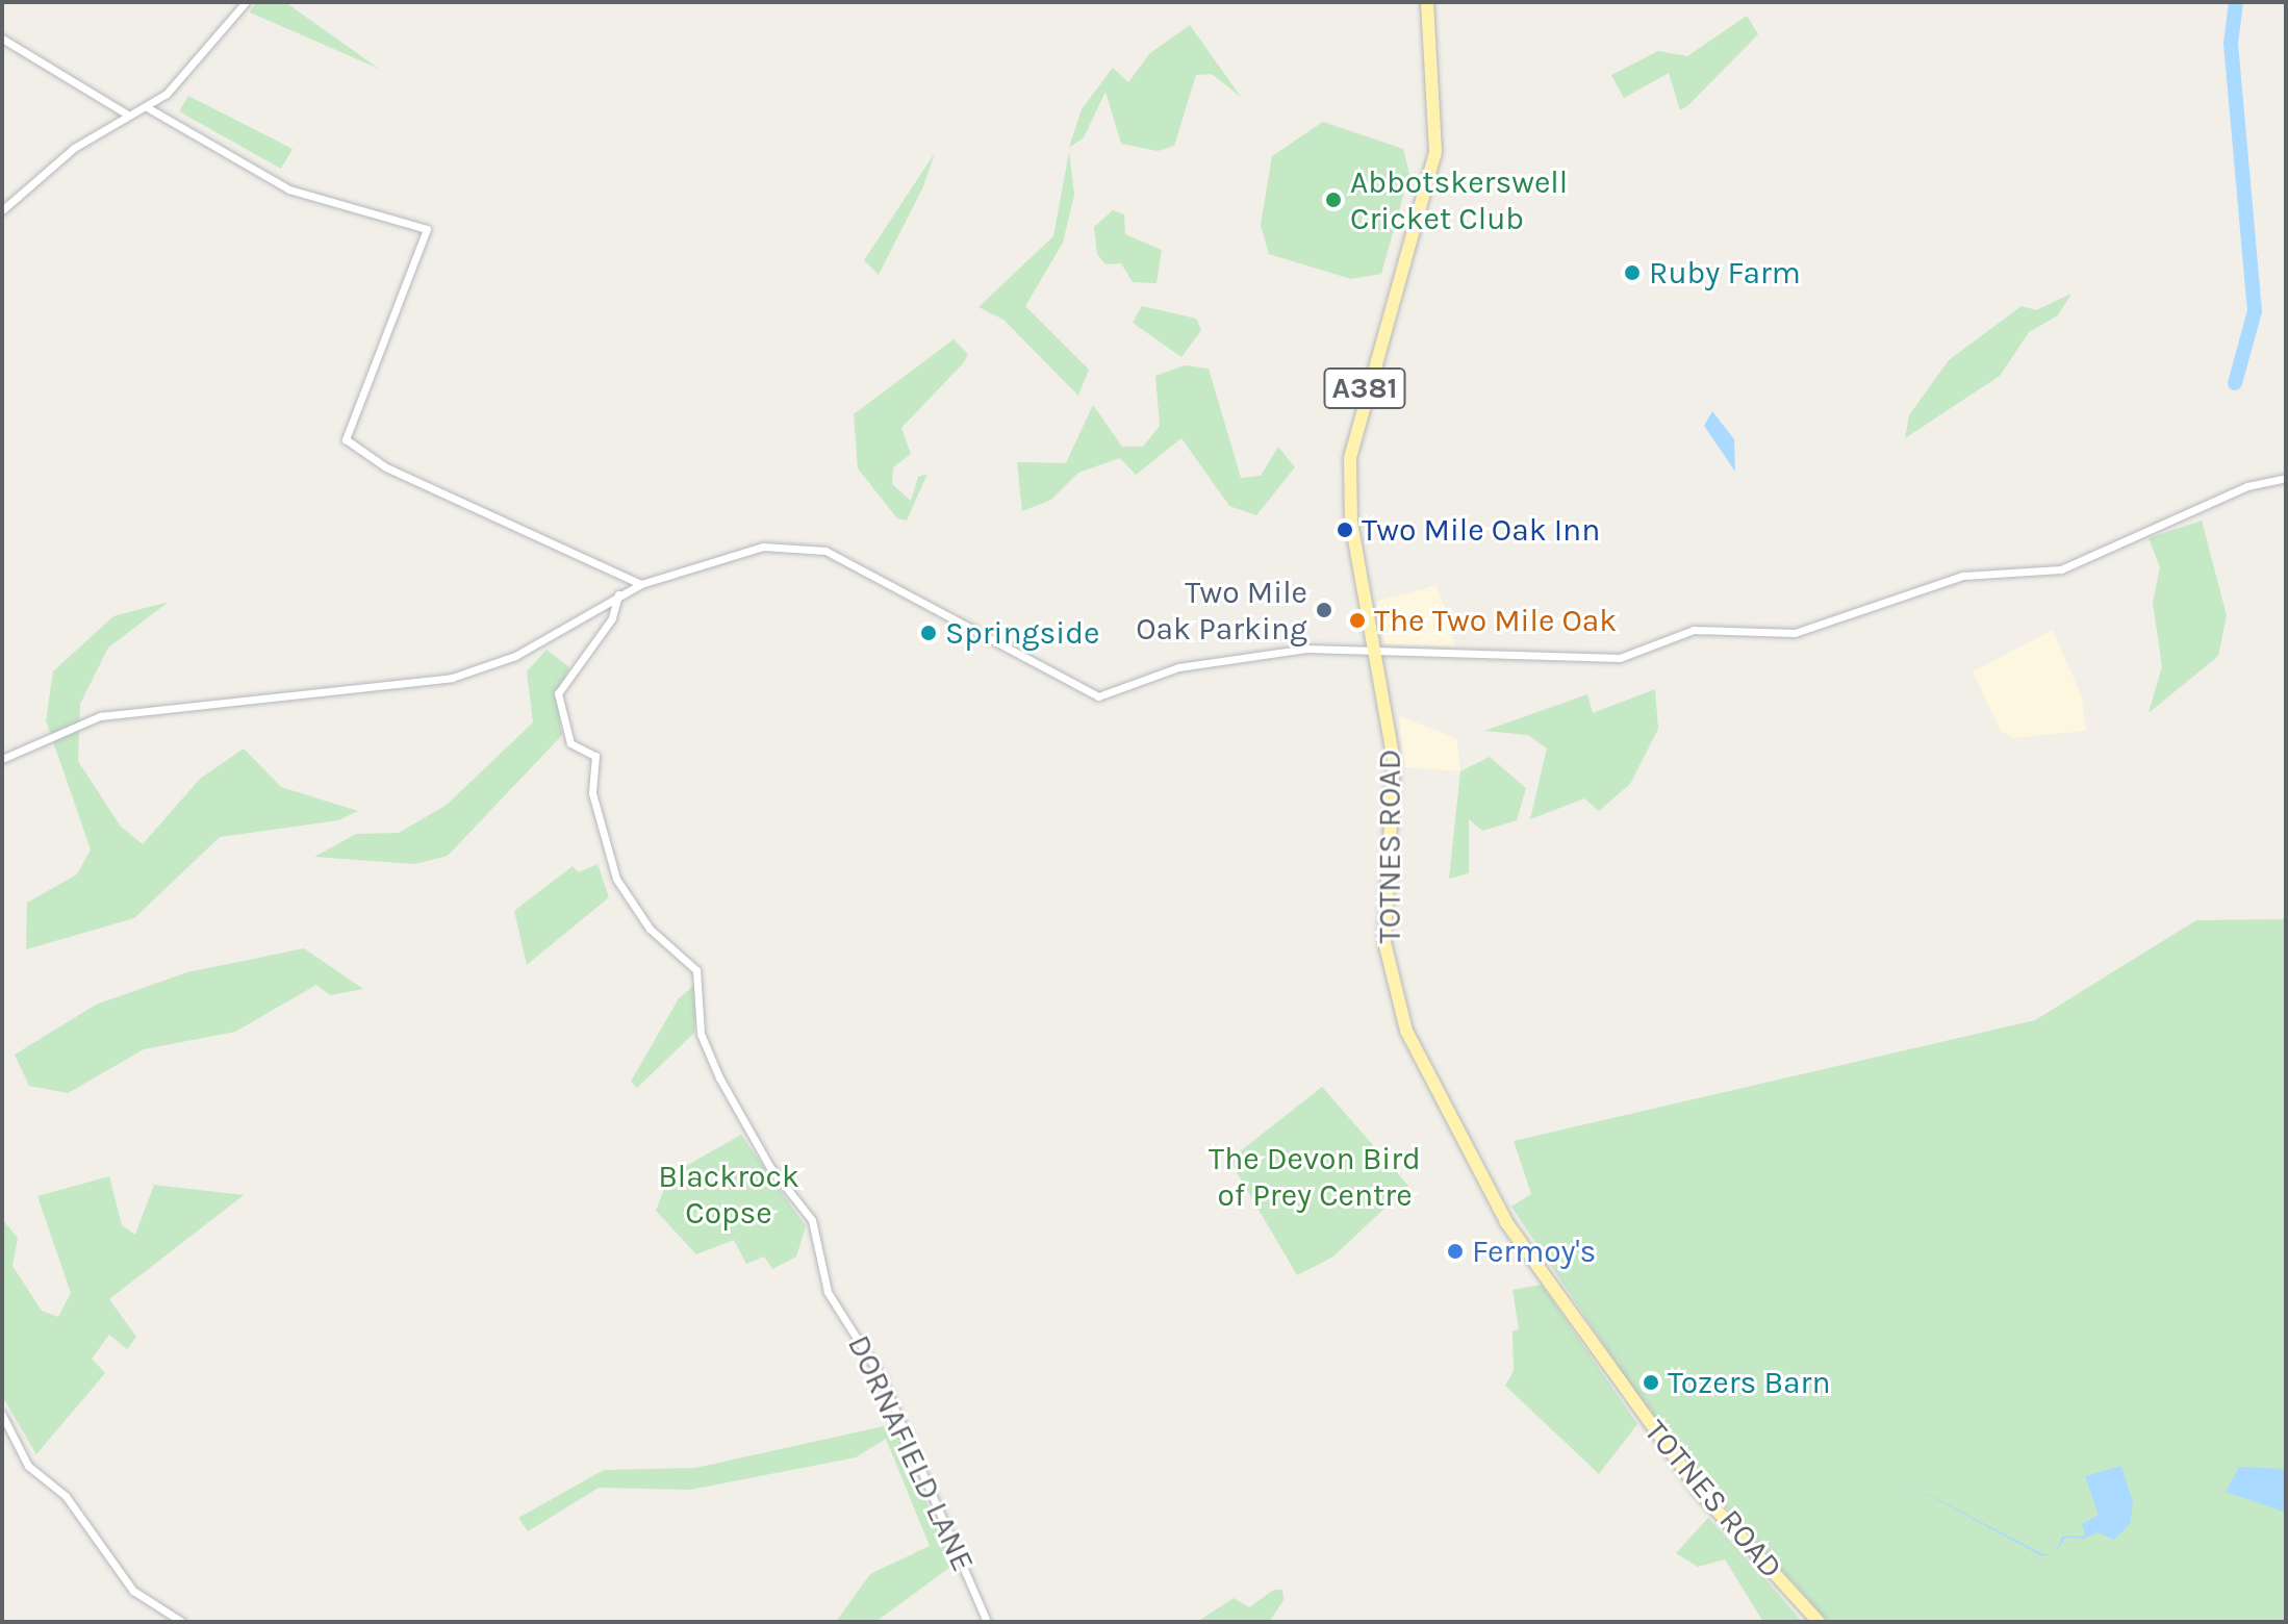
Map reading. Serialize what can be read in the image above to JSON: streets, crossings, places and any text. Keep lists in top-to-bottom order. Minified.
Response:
{"streets":{"main road":["A381","TOTNES ROAD"],"street":["DORNAFIELD LANE"]},"parks":["The Devon Bird of Prey Centre","Blackrock Copse"],"places":["Abbotskerswell Cricket Club","Ruby Farm","Two Mile Oak Inn","Two Mile Oak Parking","The Two Mile Oak","Springside","Fermoy's","Tozers Barn"]}
